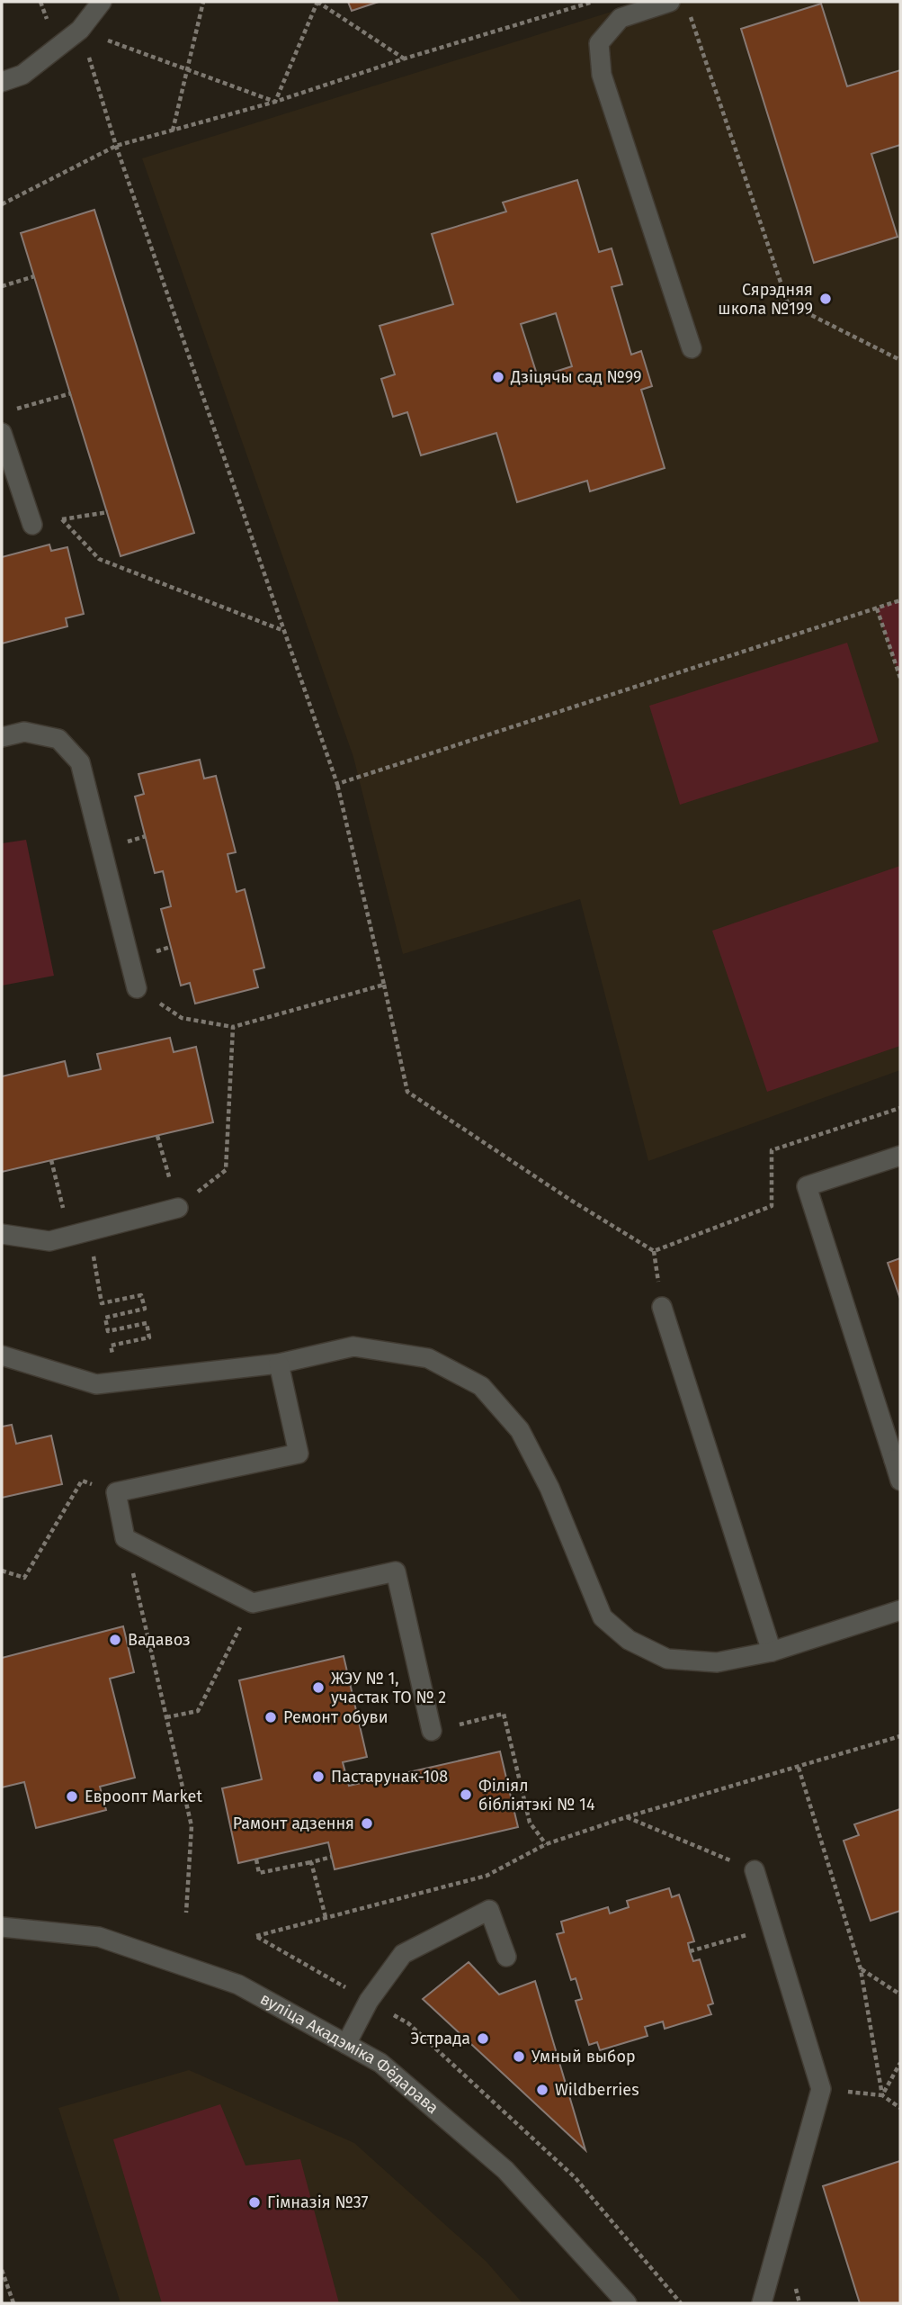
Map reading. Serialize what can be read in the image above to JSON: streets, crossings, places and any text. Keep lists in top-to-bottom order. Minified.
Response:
{"streets":{"street":["вуліца Акадэміка Фёдарава"]},"places":["Сярэдняя школа №199","Дзіцячы сад №99","Вадавоз","ЖЭУ № 1, участак ТО № 2","Ремонт обуви","Пастарунак-108","Філіял бібліятэкі № 14","Евроопт Market","Рамонт адзення","Эстрада","Умный выбор","Wildberries","Гімназія №37"]}
